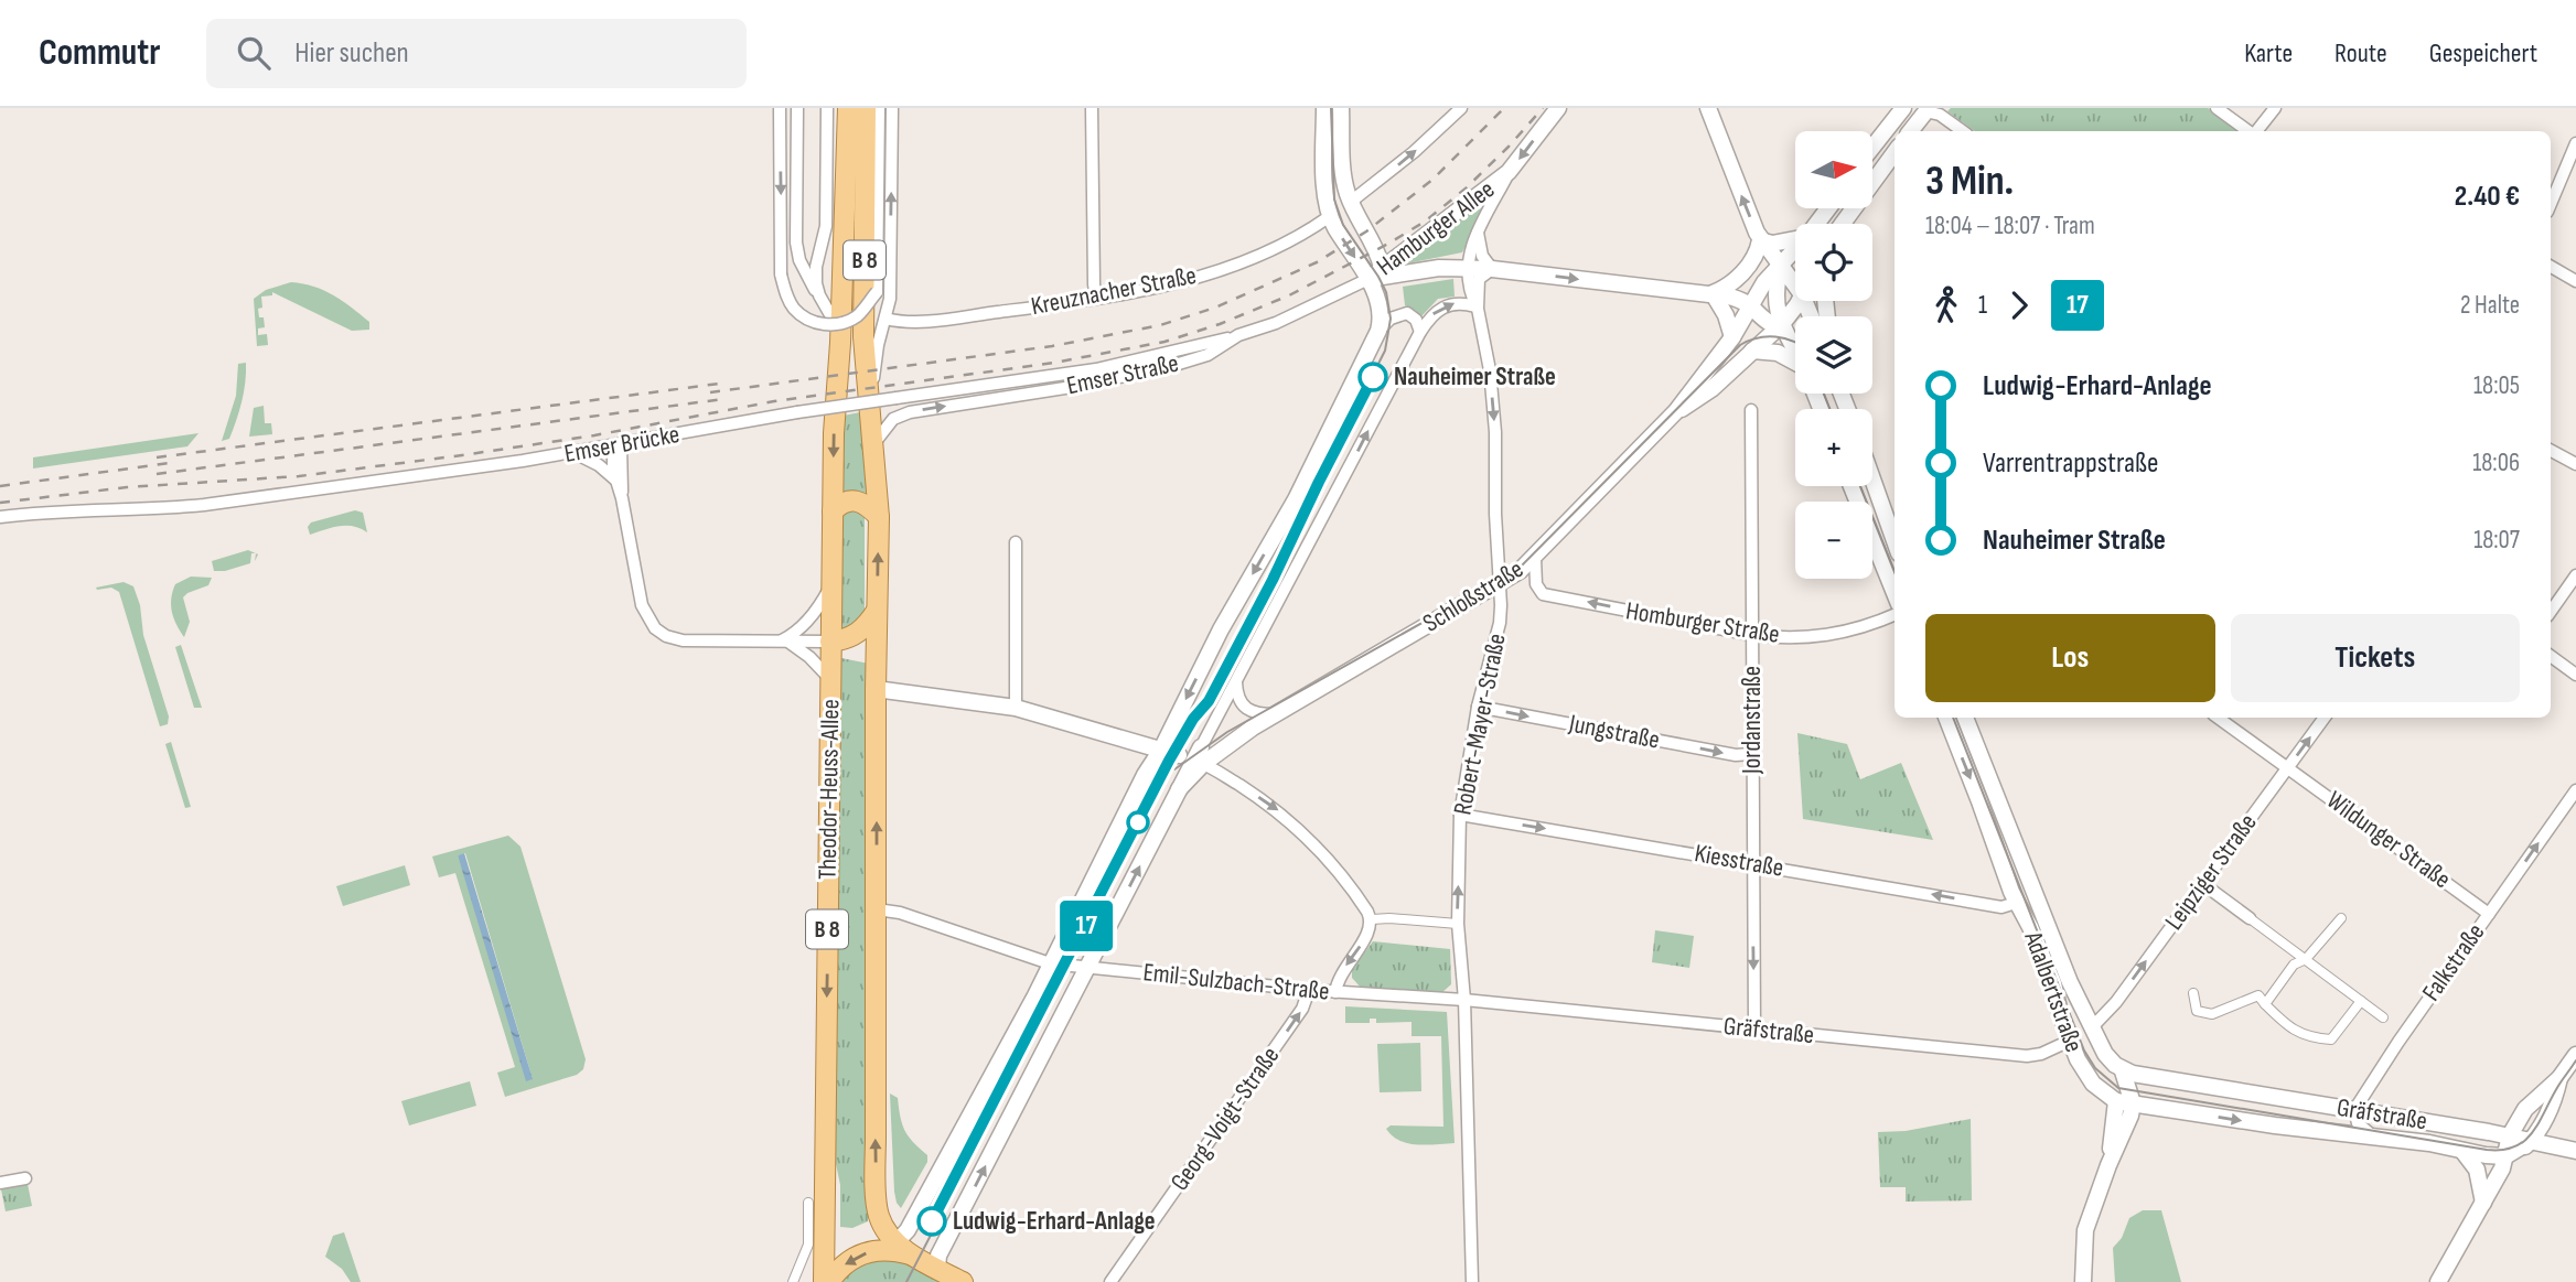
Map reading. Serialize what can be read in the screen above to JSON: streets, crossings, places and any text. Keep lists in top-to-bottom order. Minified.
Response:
{"streets":{"main road":["B 8","Theodor-Heuss-Allee"],"street":["Hamburger Allee","Kreuznacher Straße","Emser Straße","Emser Brücke","Schloßstraße","Homburger Straße","Jordanstraße","Robert-Mayer-Straße","Jungstraße","Wildunger Straße","Kiesstraße","Leipziger Straße","Falkstraße","Emil-Sulzbach-Straße","Adalbertstraße","Gräfstraße","Georg-Voigt-Straße"]},"crossings":[["Hamburger Allee","Emser Straße"],["Hamburger Allee","Robert-Mayer-Straße"],["Kreuznacher Straße","Theodor-Heuss-Allee"],["Emser Straße","Emser Brücke"],["Emser Straße","Theodor-Heuss-Allee"],["Schloßstraße","Homburger Straße"],["Schloßstraße","Robert-Mayer-Straße"],["Schloßstraße","Emil-Sulzbach-Straße"],["Homburger Straße","Jordanstraße"],["Jordanstraße","Jungstraße"],["Jordanstraße","Kiesstraße"],["Jordanstraße","Gräfstraße"],["Robert-Mayer-Straße","Jungstraße"],["Robert-Mayer-Straße","Kiesstraße"],["Robert-Mayer-Straße","Emil-Sulzbach-Straße"],["Robert-Mayer-Straße","Gräfstraße"],["Theodor-Heuss-Allee","Emil-Sulzbach-Straße"],["Wildunger Straße","Leipziger Straße"],["Wildunger Straße","Falkstraße"],["Kiesstraße","Adalbertstraße"],["Leipziger Straße","Adalbertstraße"],["Falkstraße","Gräfstraße"],["Emil-Sulzbach-Straße","Gräfstraße"],["Emil-Sulzbach-Straße","Georg-Voigt-Straße"],["Adalbertstraße","Gräfstraße"]],"one_way":["Emser Straße","Homburger Straße","Jungstraße","Leipziger Straße","Falkstraße","Georg-Voigt-Straße"],"places":["Nauheimer Straße","Ludwig-Erhard-Anlage"],"lines":["tram line 17"],"north":"right","page":{"header":"Commutr","search":"Hier suchen","nav":["Karte","Route","Gespeichert"],"on_map":"17","map_buttons":["+","−"],"heading":["3 Min.","18:04 – 18:07 · Tram","2.40 €"],"legs":["1","17","2 Halte"],"list":[{"name":"Ludwig-Erhard-Anlage","value":"18:05"},{"name":"Varrentrappstraße","value":"18:06"},{"name":"Nauheimer Straße","value":"18:07"}],"buttons":["Los","Tickets"]}}
